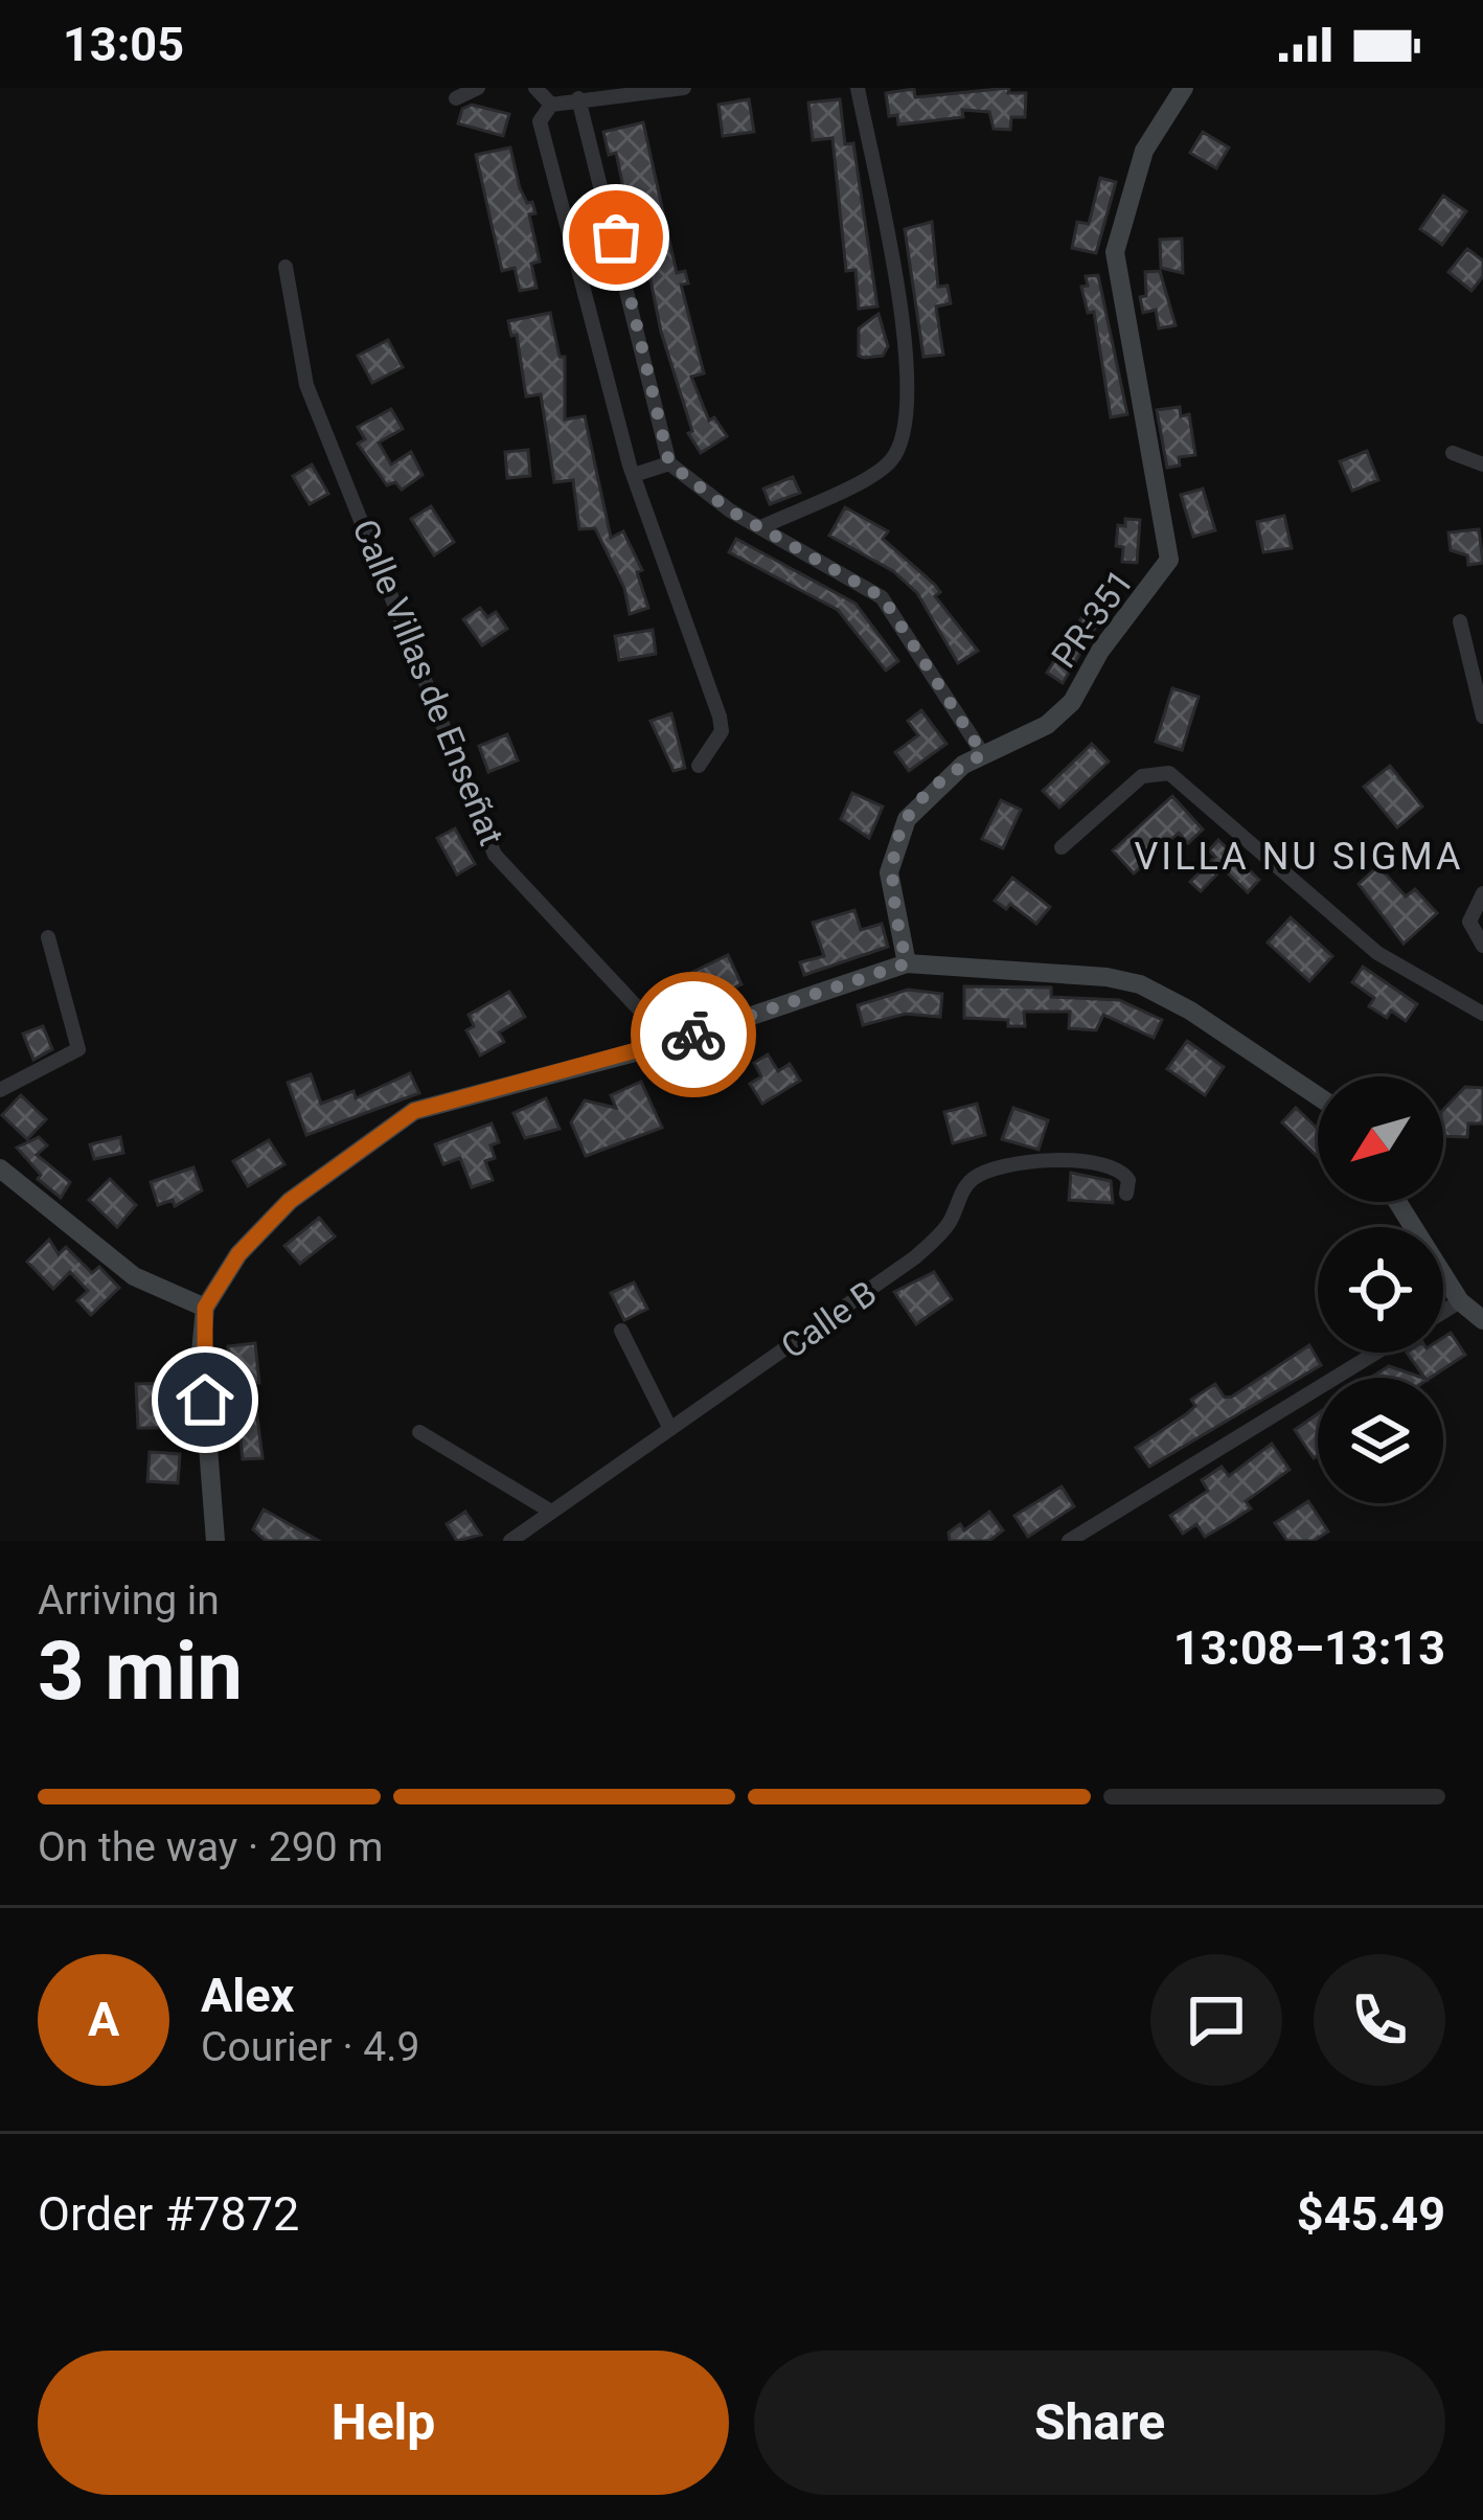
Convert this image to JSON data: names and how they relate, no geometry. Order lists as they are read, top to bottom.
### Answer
{
  "streets": {
    "main road": ["PR-351"],
    "street": ["Calle Villas de Enseñat", "Calle B"]
  },
  "districts": ["VILLA NU SIGMA"],
  "north": "bottom left",
  "page": {
    "status": "13:05",
    "heading": ["3 min", "Arriving in", "13:08–13:13"],
    "panel": [
      "Alex",
      "Courier · 4.9",
      "Order #7872",
      "$45.49"
    ],
    "bar": "On the way · 290 m",
    "round": "A",
    "buttons": ["Help", "Share"]
  }
}
